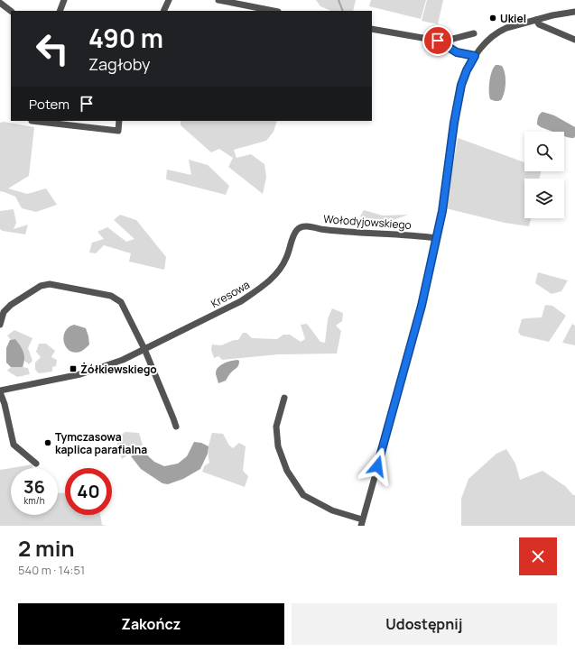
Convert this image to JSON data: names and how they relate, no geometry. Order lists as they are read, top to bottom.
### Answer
{
  "streets": {
    "street": ["Wołodyjowskiego", "Kresowa"]
  },
  "crossings": [
    ["Wołodyjowskiego", "Kresowa"]
  ],
  "places": {
    "other": ["Ukiel", "Tymczasowa kaplica parafialna"],
    "transit": ["Żółkiewskiego"]
  },
  "page": {
    "turn": ["490 m", "Zagłoby"],
    "then": "Potem",
    "speed": "36 km/h",
    "limit": "40",
    "heading": ["2 min", "540 m · 14:51"],
    "buttons": ["Zakończ", "Udostępnij"]
  }
}
